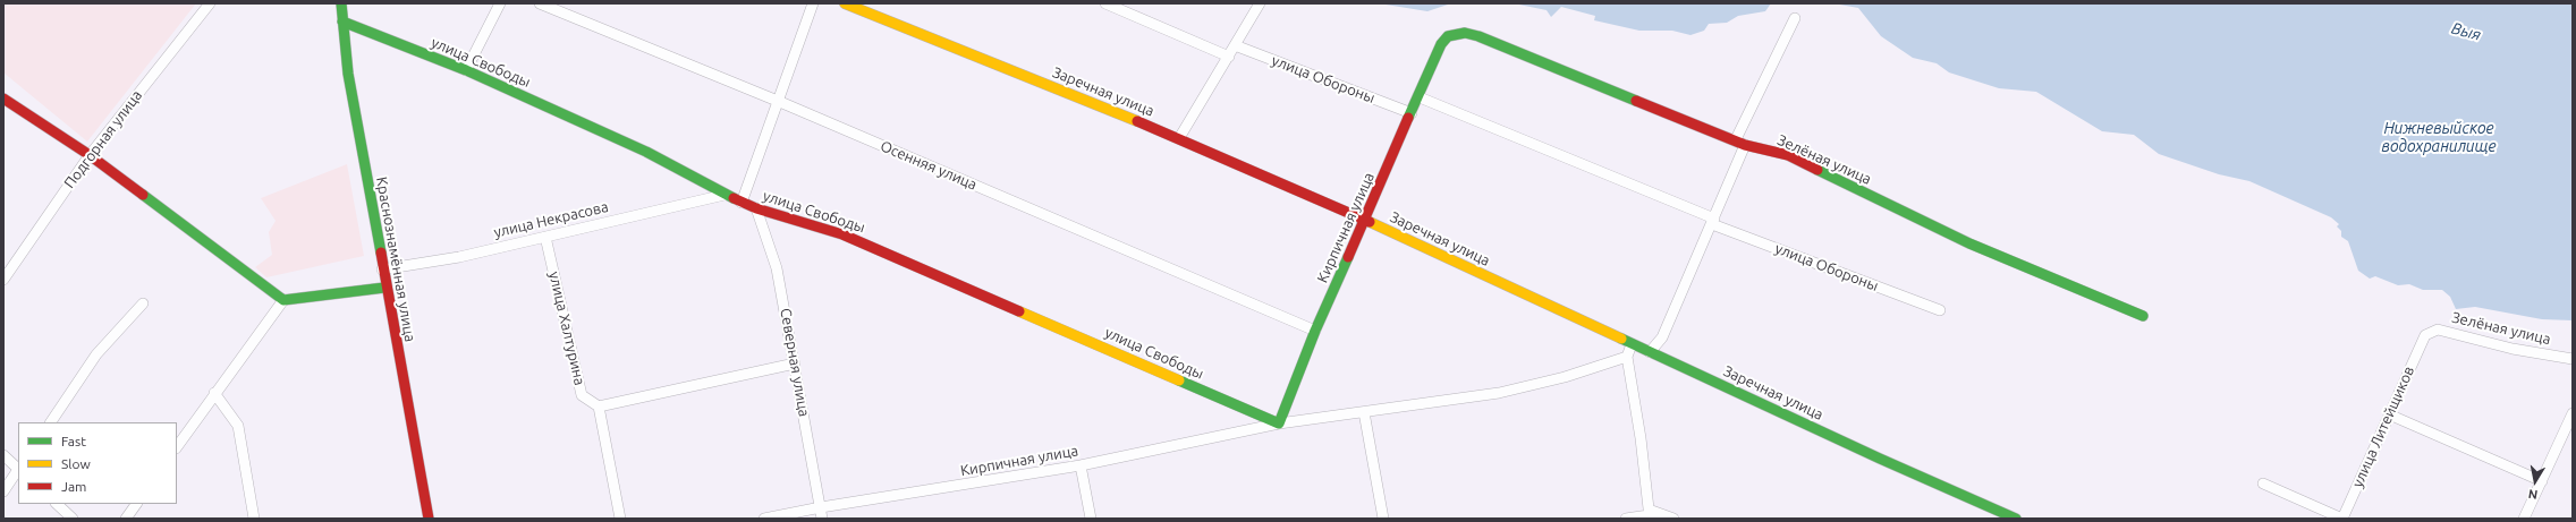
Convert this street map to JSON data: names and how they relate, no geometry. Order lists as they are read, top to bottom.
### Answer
{
  "streets": {
    "street": [
      "улица Свободы",
      "улица Обороны",
      "Заречная улица",
      "Подгорная улица",
      "Зелёная улица",
      "Осенняя улица",
      "улица Некрасова",
      "Кирпичная улица",
      "Краснознамённая улица",
      "улица Халтурина",
      "Северная улица",
      "улица Литейщиков"
    ]
  },
  "crossings": [
    ["улица Свободы", "улица Некрасова"],
    ["улица Свободы", "Кирпичная улица"],
    ["улица Свободы", "Краснознамённая улица"],
    ["улица Свободы", "Северная улица"],
    ["улица Обороны", "Кирпичная улица"],
    ["Заречная улица", "Кирпичная улица"],
    ["Зелёная улица", "Кирпичная улица"],
    ["Зелёная улица", "улица Литейщиков"],
    ["Осенняя улица", "Кирпичная улица"],
    ["улица Некрасова", "Краснознамённая улица"],
    ["улица Некрасова", "улица Халтурина"],
    ["Кирпичная улица", "Северная улица"]
  ],
  "water": ["Выя", "Нижневыйское водохранилище"],
  "legend": ["Fast", "Slow", "Jam"],
  "north": "bottom"
}
